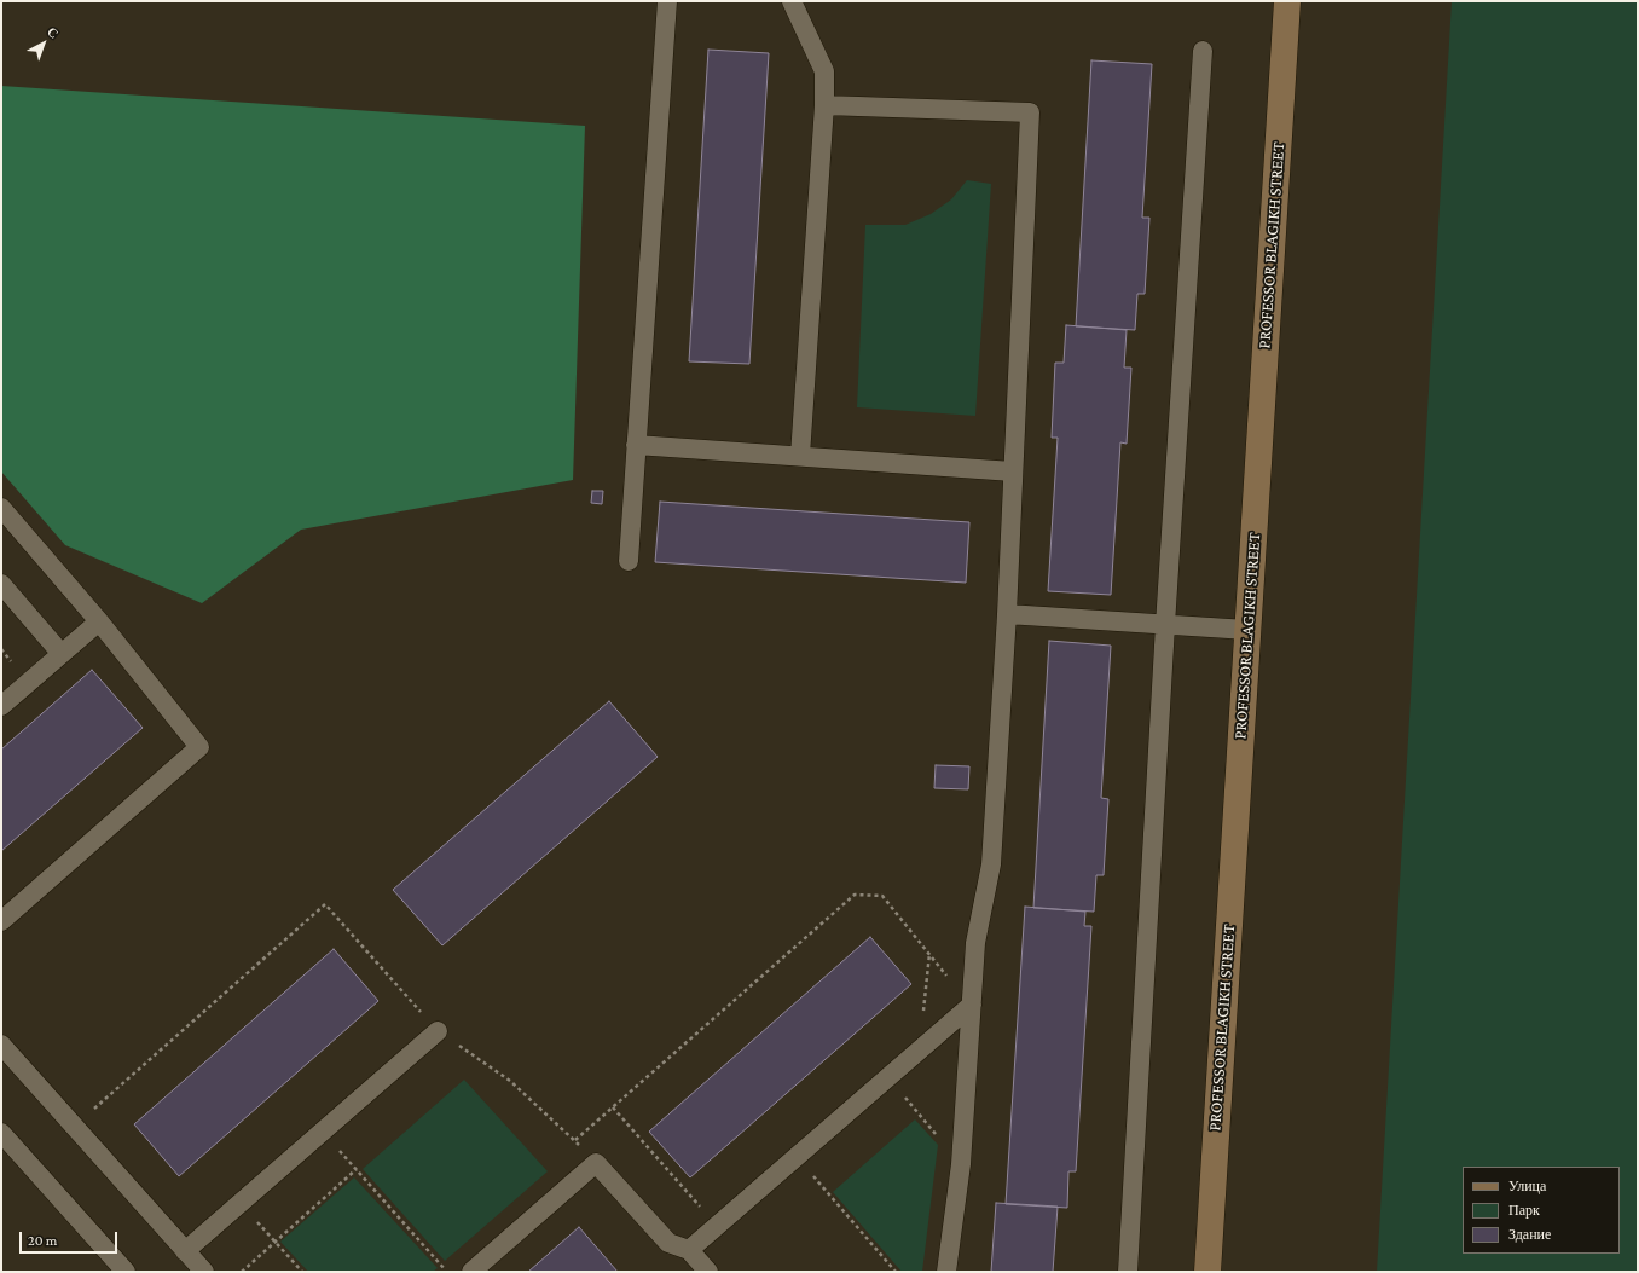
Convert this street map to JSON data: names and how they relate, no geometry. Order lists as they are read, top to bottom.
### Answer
{
  "streets": {
    "main road": ["PROFESSOR BLAGIKH STREET"]
  },
  "legend": ["Улица", "Парк", "Здание"],
  "scale_bar": "20 m",
  "north": "top right"
}
